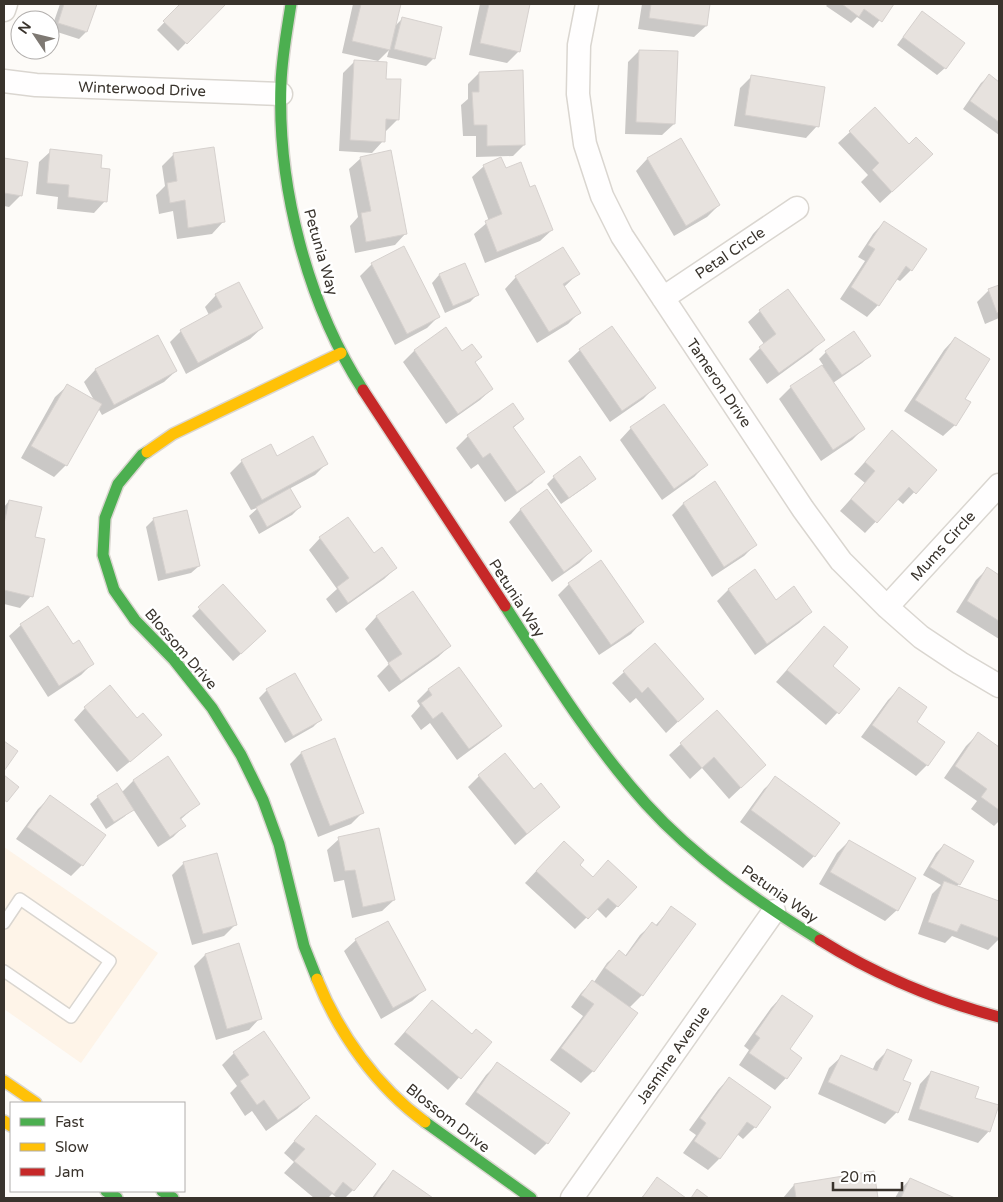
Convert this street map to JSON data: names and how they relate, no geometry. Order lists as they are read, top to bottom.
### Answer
{
  "streets": {
    "street": [
      "Winterwood Drive",
      "Petunia Way",
      "Petal Circle",
      "Tameron Drive",
      "Mums Circle",
      "Blossom Drive",
      "Jasmine Avenue"
    ]
  },
  "crossings": [
    ["Winterwood Drive", "Petunia Way"],
    ["Petunia Way", "Blossom Drive"],
    ["Petunia Way", "Jasmine Avenue"],
    ["Petal Circle", "Tameron Drive"],
    ["Tameron Drive", "Mums Circle"]
  ],
  "legend": ["Fast", "Slow", "Jam"],
  "scale_bar": "20 m",
  "north": "top left"
}
